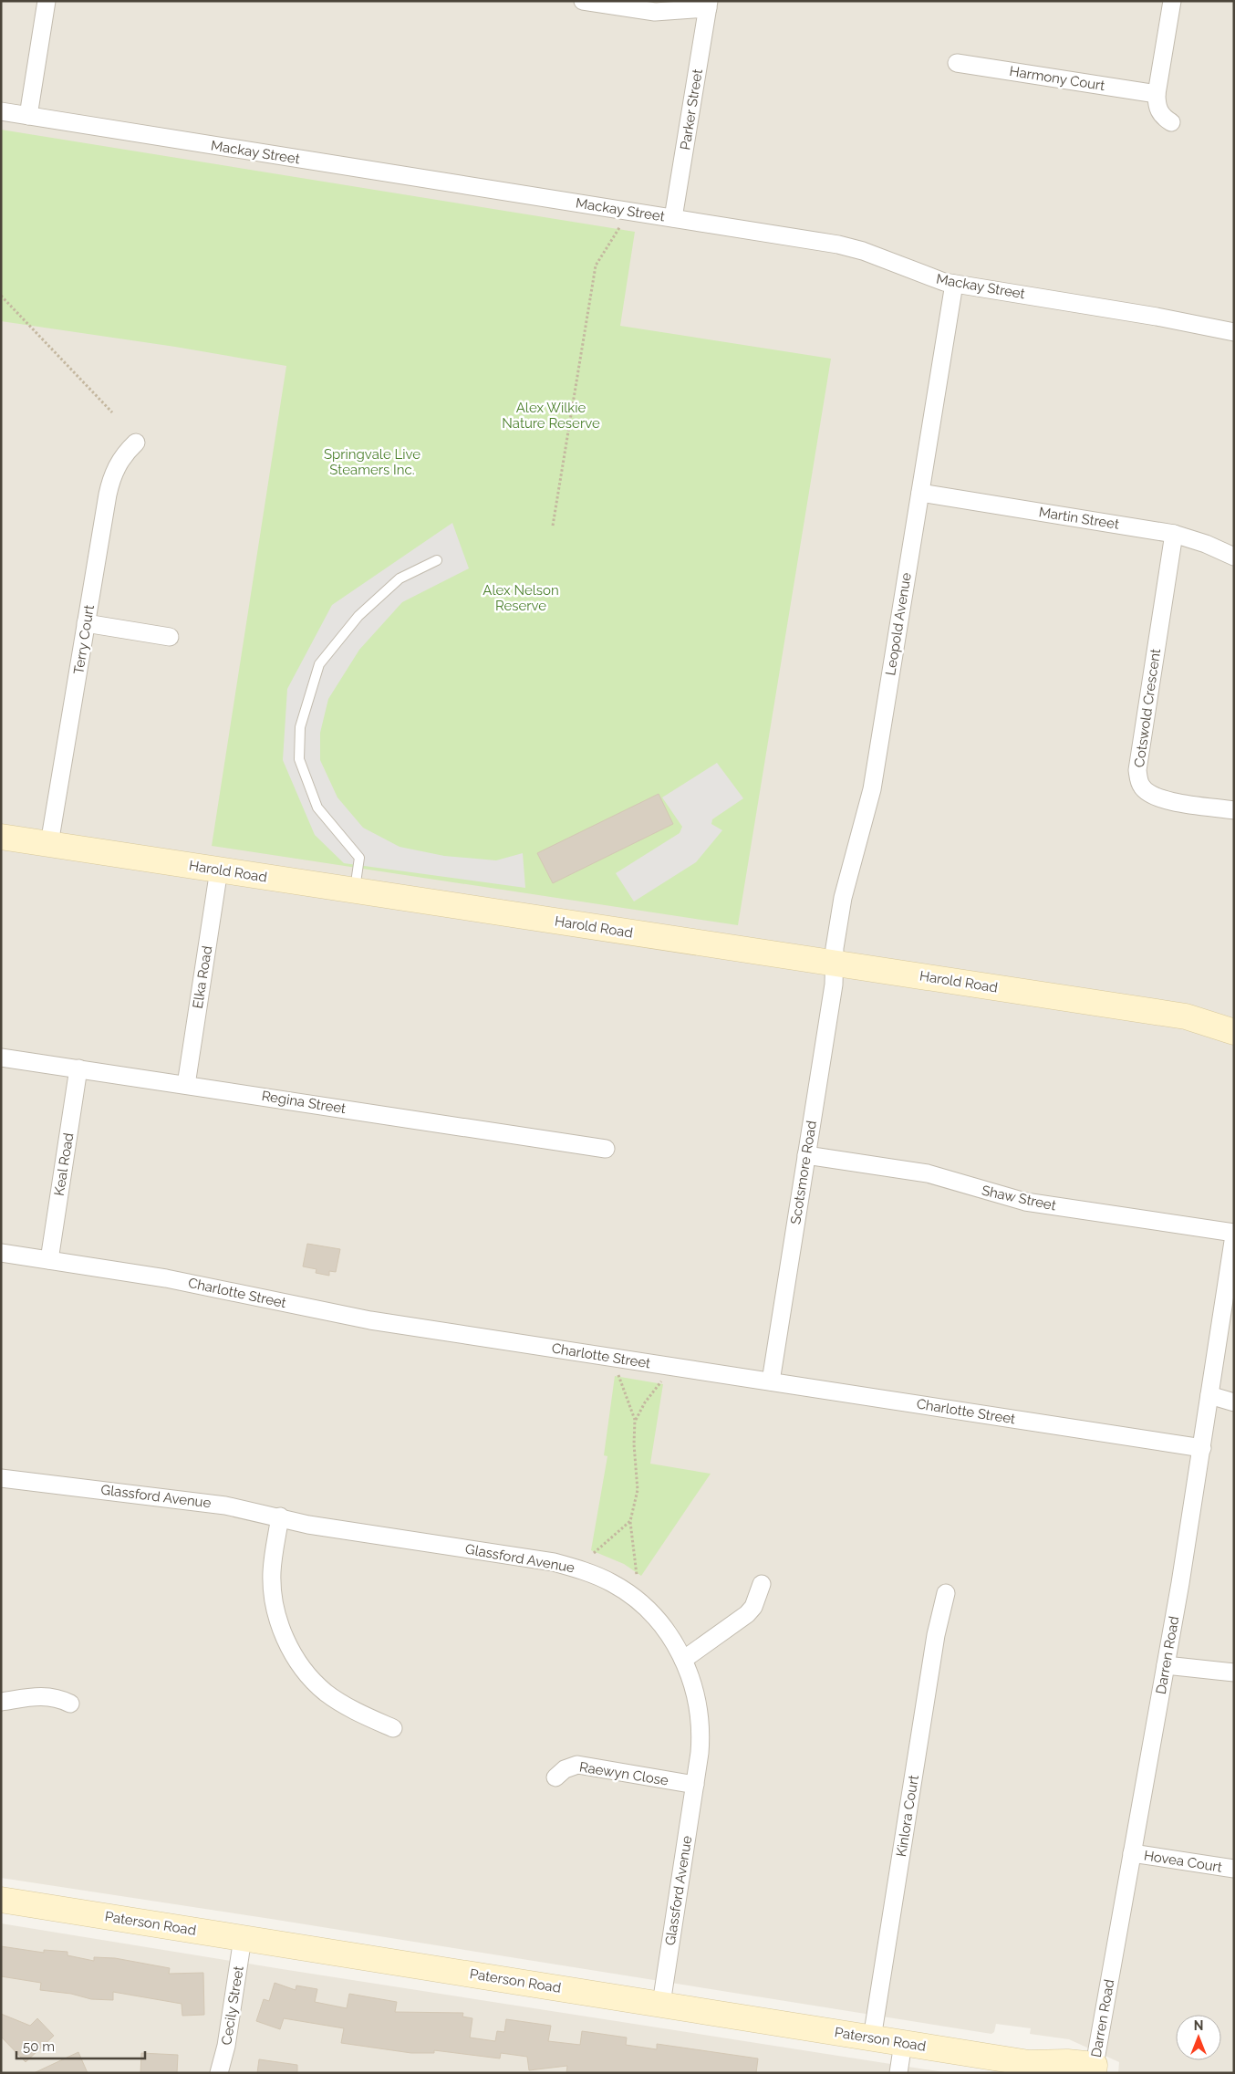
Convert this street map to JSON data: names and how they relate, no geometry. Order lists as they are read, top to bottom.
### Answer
{
  "streets": {
    "street": [
      "Harmony Court",
      "Parker Street",
      "Mackay Street",
      "Martin Street",
      "Leopold Avenue",
      "Terry Court",
      "Cotswold Crescent",
      "Harold Road",
      "Elka Road",
      "Regina Street",
      "Keal Road",
      "Scotsmore Road",
      "Shaw Street",
      "Charlotte Street",
      "Glassford Avenue",
      "Darren Road",
      "Raewyn Close",
      "Kinlora Court",
      "Hovea Court",
      "Paterson Road",
      "Cecily Street"
    ]
  },
  "crossings": [
    ["Parker Street", "Mackay Street"],
    ["Mackay Street", "Leopold Avenue"],
    ["Martin Street", "Leopold Avenue"],
    ["Martin Street", "Cotswold Crescent"],
    ["Leopold Avenue", "Harold Road"],
    ["Leopold Avenue", "Scotsmore Road"],
    ["Terry Court", "Harold Road"],
    ["Harold Road", "Elka Road"],
    ["Harold Road", "Scotsmore Road"],
    ["Elka Road", "Regina Street"],
    ["Regina Street", "Keal Road"],
    ["Keal Road", "Charlotte Street"],
    ["Scotsmore Road", "Shaw Street"],
    ["Scotsmore Road", "Charlotte Street"],
    ["Shaw Street", "Darren Road"],
    ["Charlotte Street", "Darren Road"],
    ["Glassford Avenue", "Raewyn Close"],
    ["Glassford Avenue", "Paterson Road"],
    ["Darren Road", "Hovea Court"],
    ["Darren Road", "Paterson Road"],
    ["Kinlora Court", "Paterson Road"],
    ["Paterson Road", "Cecily Street"]
  ],
  "parks": ["Alex Wilkie Nature Reserve", "Springvale Live Steamers Inc.", "Alex Nelson Reserve"],
  "scale_bar": "50 m",
  "north": "top"
}
